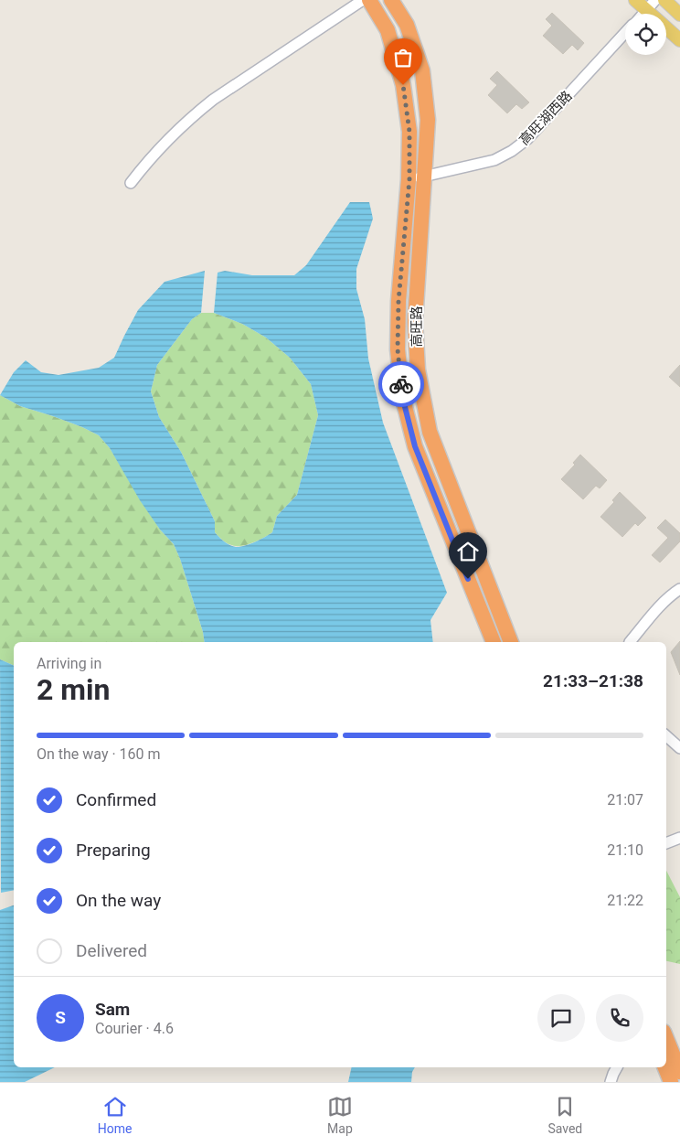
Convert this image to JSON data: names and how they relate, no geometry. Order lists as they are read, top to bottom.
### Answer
{
  "streets": {
    "highway": ["高旺路"],
    "street": ["高旺湖西路"]
  },
  "crossings": [
    ["高旺湖西路", "高旺路"]
  ],
  "page": {
    "heading": ["2 min", "Arriving in", "21:33–21:38"],
    "panel": ["Sam", "Courier · 4.6"],
    "bar": "On the way · 160 m",
    "list": [
      ["Confirmed", "21:07"],
      ["Preparing", "21:10"],
      ["On the way", "21:22"],
      "Delivered"
    ],
    "round": "S",
    "tabs": ["Home", "Map", "Saved"]
  }
}
